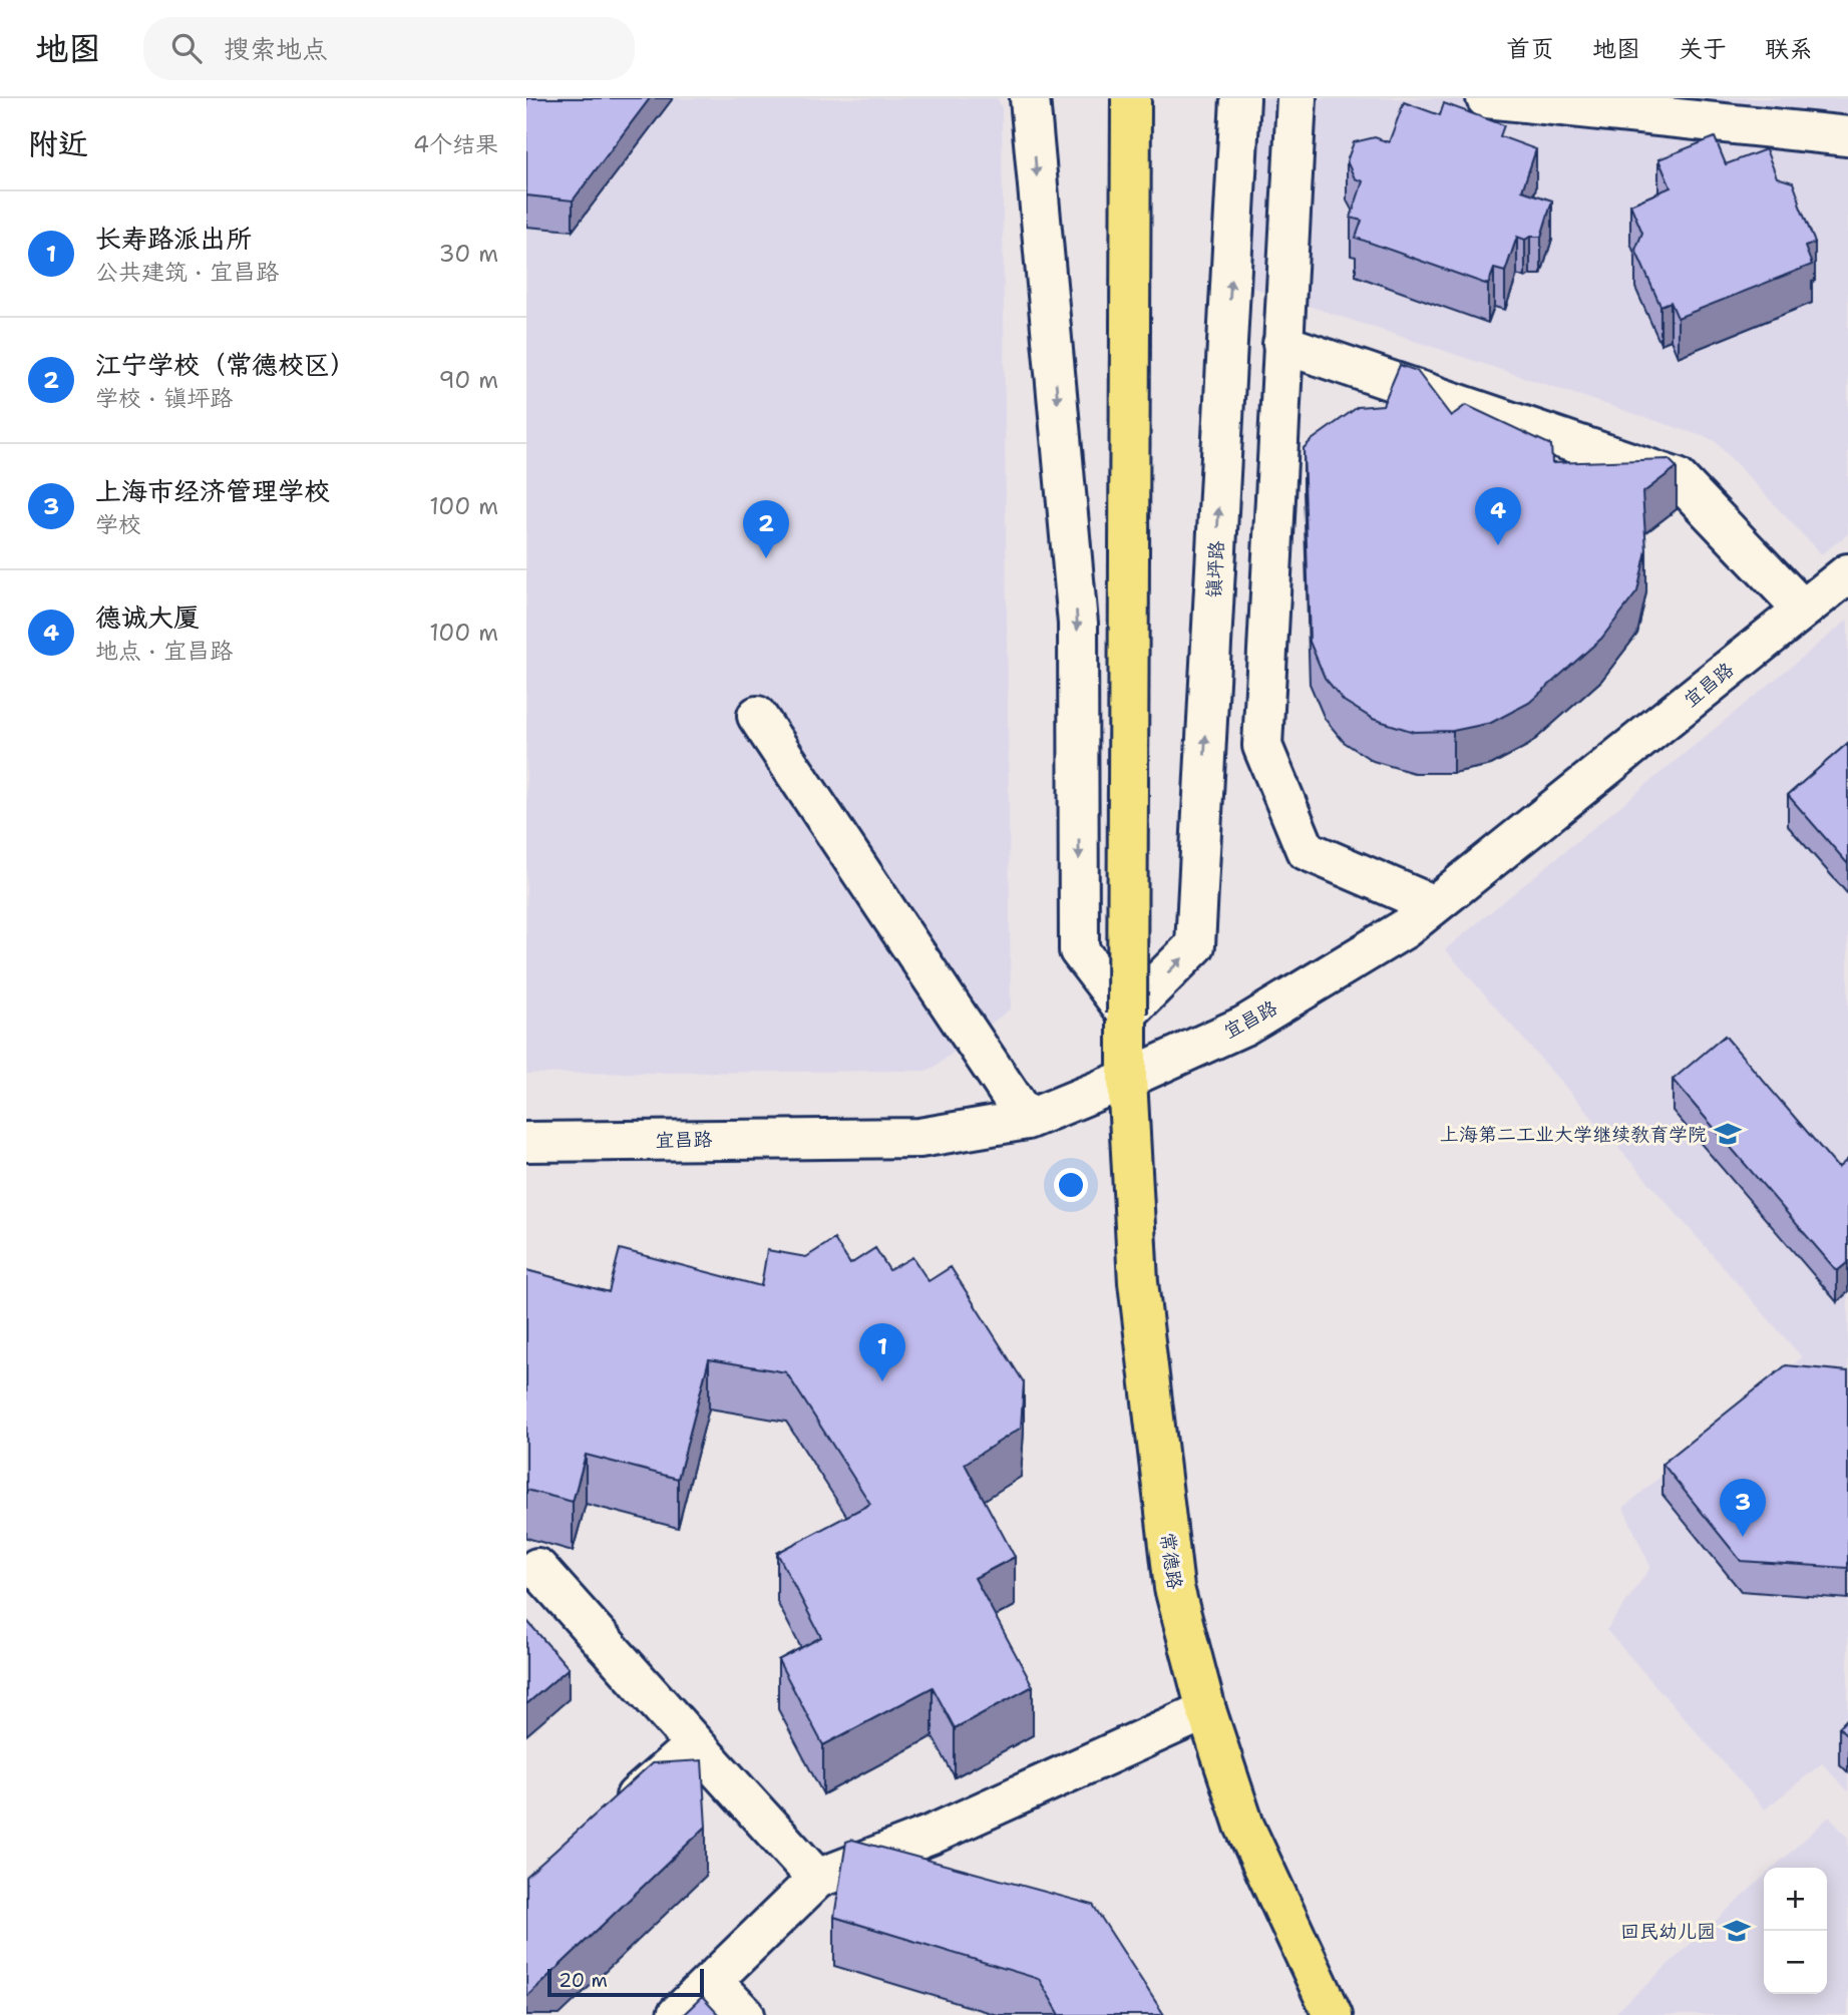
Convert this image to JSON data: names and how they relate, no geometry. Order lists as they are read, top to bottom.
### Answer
{
  "streets": {
    "main road": ["常德路"],
    "street": ["镇坪路", "宜昌路"]
  },
  "crossings": [
    ["宜昌路", "常德路"]
  ],
  "places": {
    "school or university": ["上海第二工业大学继续教育学院", "回民幼儿园"]
  },
  "scale_bar": "20 m",
  "page": {
    "header": "地图",
    "search": "搜索地点",
    "nav": [
      "首页",
      "地图",
      "关于",
      "联系"
    ],
    "heading": ["附近", "4个结果"],
    "list": [
      {
        "mark": "1",
        "name": "长寿路派出所",
        "note": "公共建筑 · 宜昌路",
        "value": "30 m"
      },
      {
        "mark": "2",
        "name": "江宁学校（常德校区）",
        "note": "学校 · 镇坪路",
        "value": "90 m"
      },
      {
        "mark": "3",
        "name": "上海市经济管理学校",
        "note": "学校",
        "value": "100 m"
      },
      {
        "mark": "4",
        "name": "德诚大厦",
        "note": "地点 · 宜昌路",
        "value": "100 m"
      }
    ],
    "pins": [
      "4",
      "2",
      "1",
      "3"
    ],
    "map_buttons": ["+", "−"],
    "scale": "20 m"
  }
}
